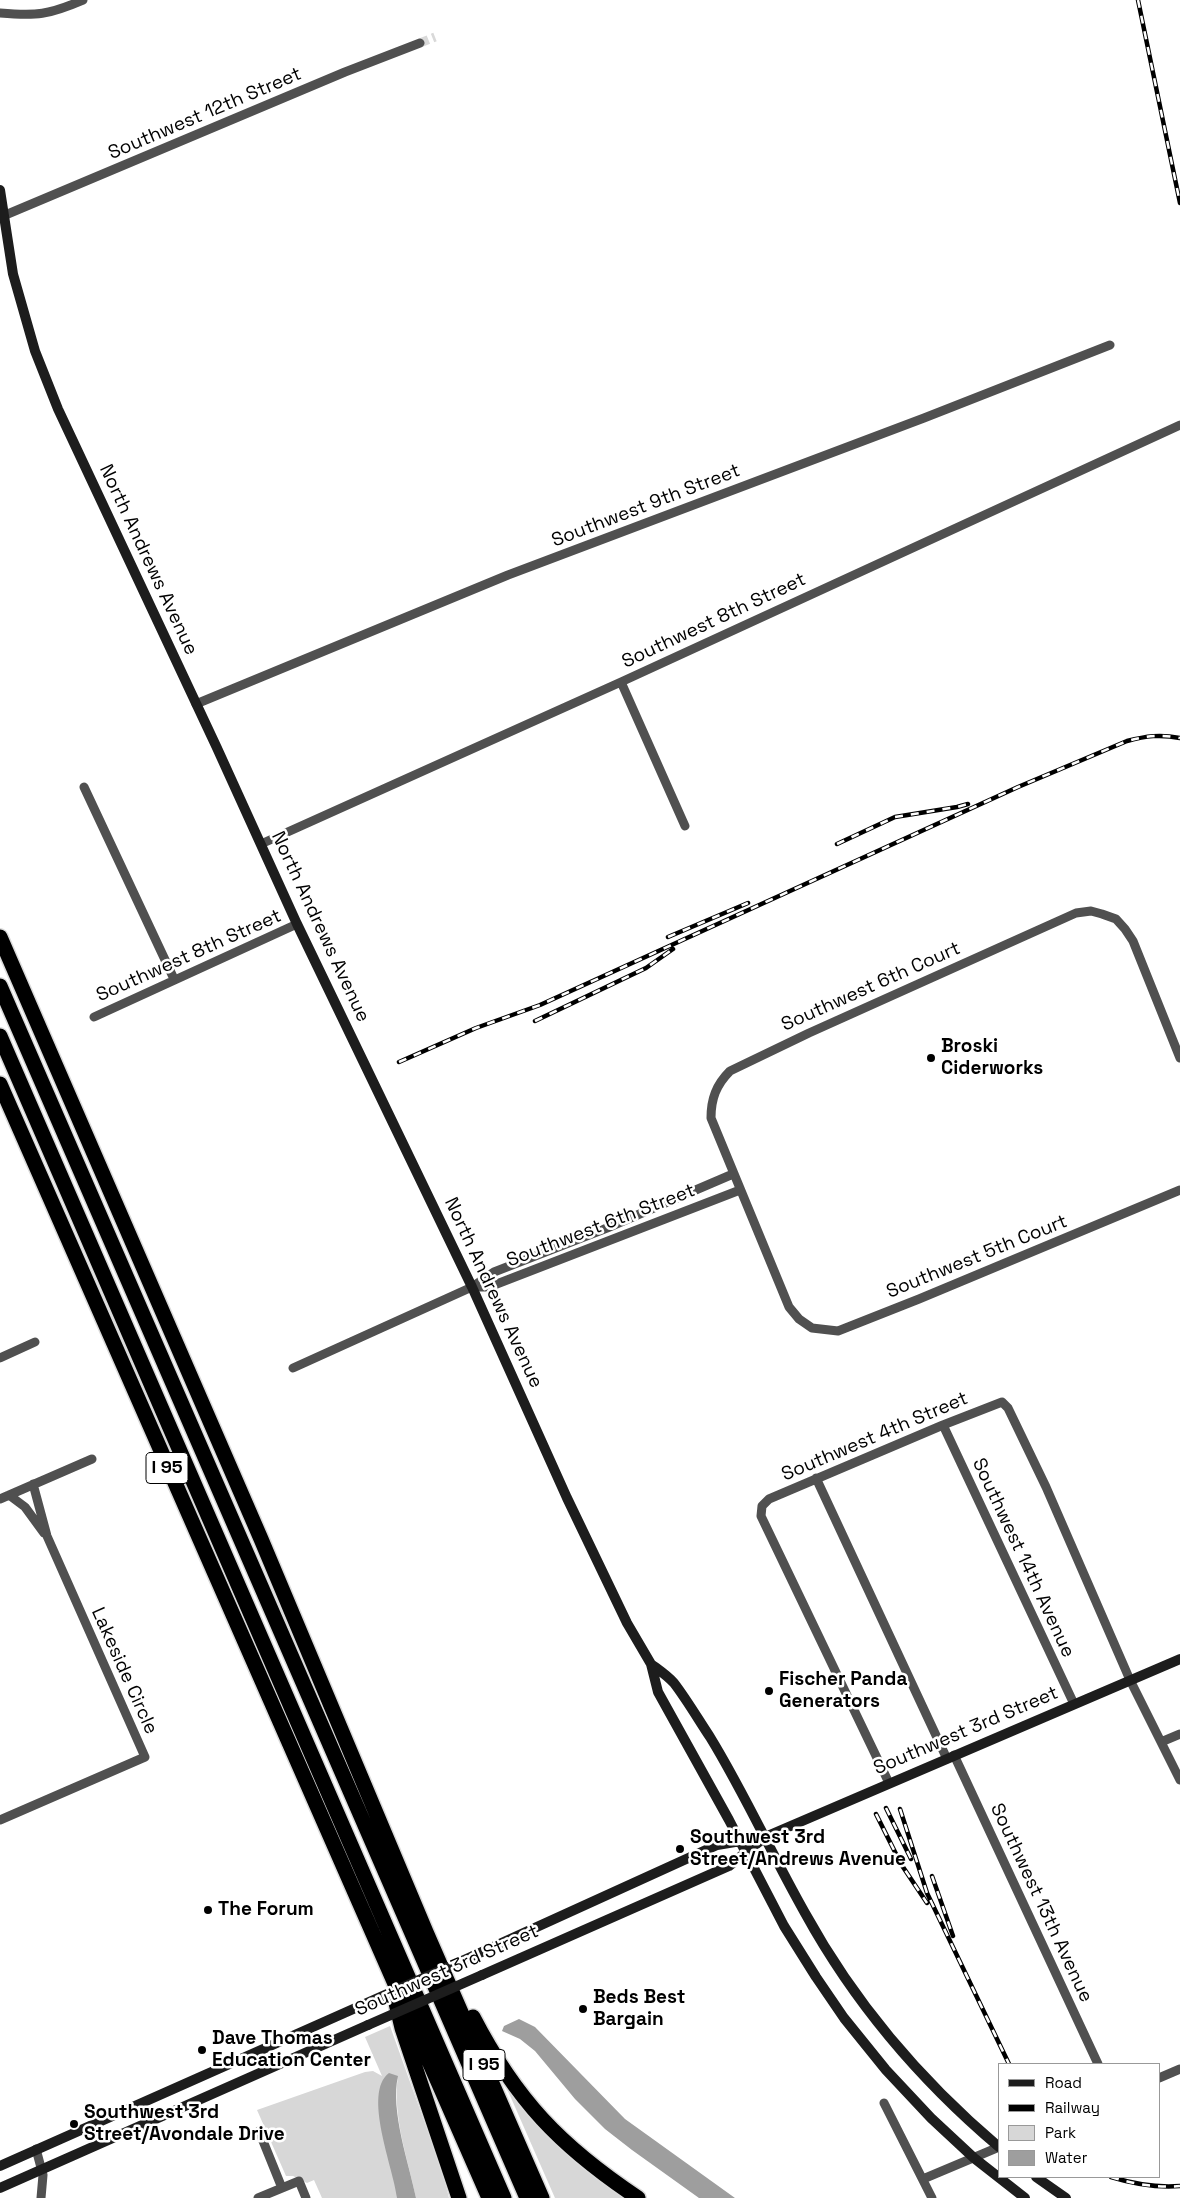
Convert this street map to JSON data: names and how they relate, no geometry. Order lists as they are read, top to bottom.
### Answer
{
  "streets": {
    "highway": ["I 95"],
    "main road": ["North Andrews Avenue", "Southwest 3rd Street"],
    "street": [
      "Southwest 12th Street",
      "Southwest 9th Street",
      "Southwest 8th Street",
      "Southwest 6th Court",
      "Southwest 6th Street",
      "Southwest 5th Court",
      "Southwest 4th Street",
      "Southwest 14th Avenue",
      "Lakeside Circle",
      "Southwest 13th Avenue"
    ]
  },
  "crossings": [
    ["Southwest 12th Street", "North Andrews Avenue"],
    ["Southwest 9th Street", "North Andrews Avenue"],
    ["North Andrews Avenue", "Southwest 8th Street"],
    ["North Andrews Avenue", "Southwest 6th Street"],
    ["North Andrews Avenue", "Southwest 3rd Street"],
    ["Southwest 6th Court", "Southwest 6th Street"],
    ["Southwest 6th Street", "Southwest 5th Court"],
    ["Southwest 4th Street", "Southwest 14th Avenue"],
    ["Southwest 4th Street", "Southwest 3rd Street"],
    ["Southwest 4th Street", "Southwest 13th Avenue"],
    ["Southwest 14th Avenue", "Southwest 3rd Street"],
    ["Southwest 3rd Street", "Southwest 13th Avenue"]
  ],
  "places": [
    "Broski Ciderworks",
    "Fischer Panda Generators",
    "Southwest 3rd Street/Andrews Avenue",
    "The Forum",
    "Beds Best Bargain",
    "Dave Thomas Education Center",
    "Southwest 3rd Street/Avondale Drive"
  ],
  "legend": [
    "Road",
    "Railway",
    "Park",
    "Water"
  ]
}
